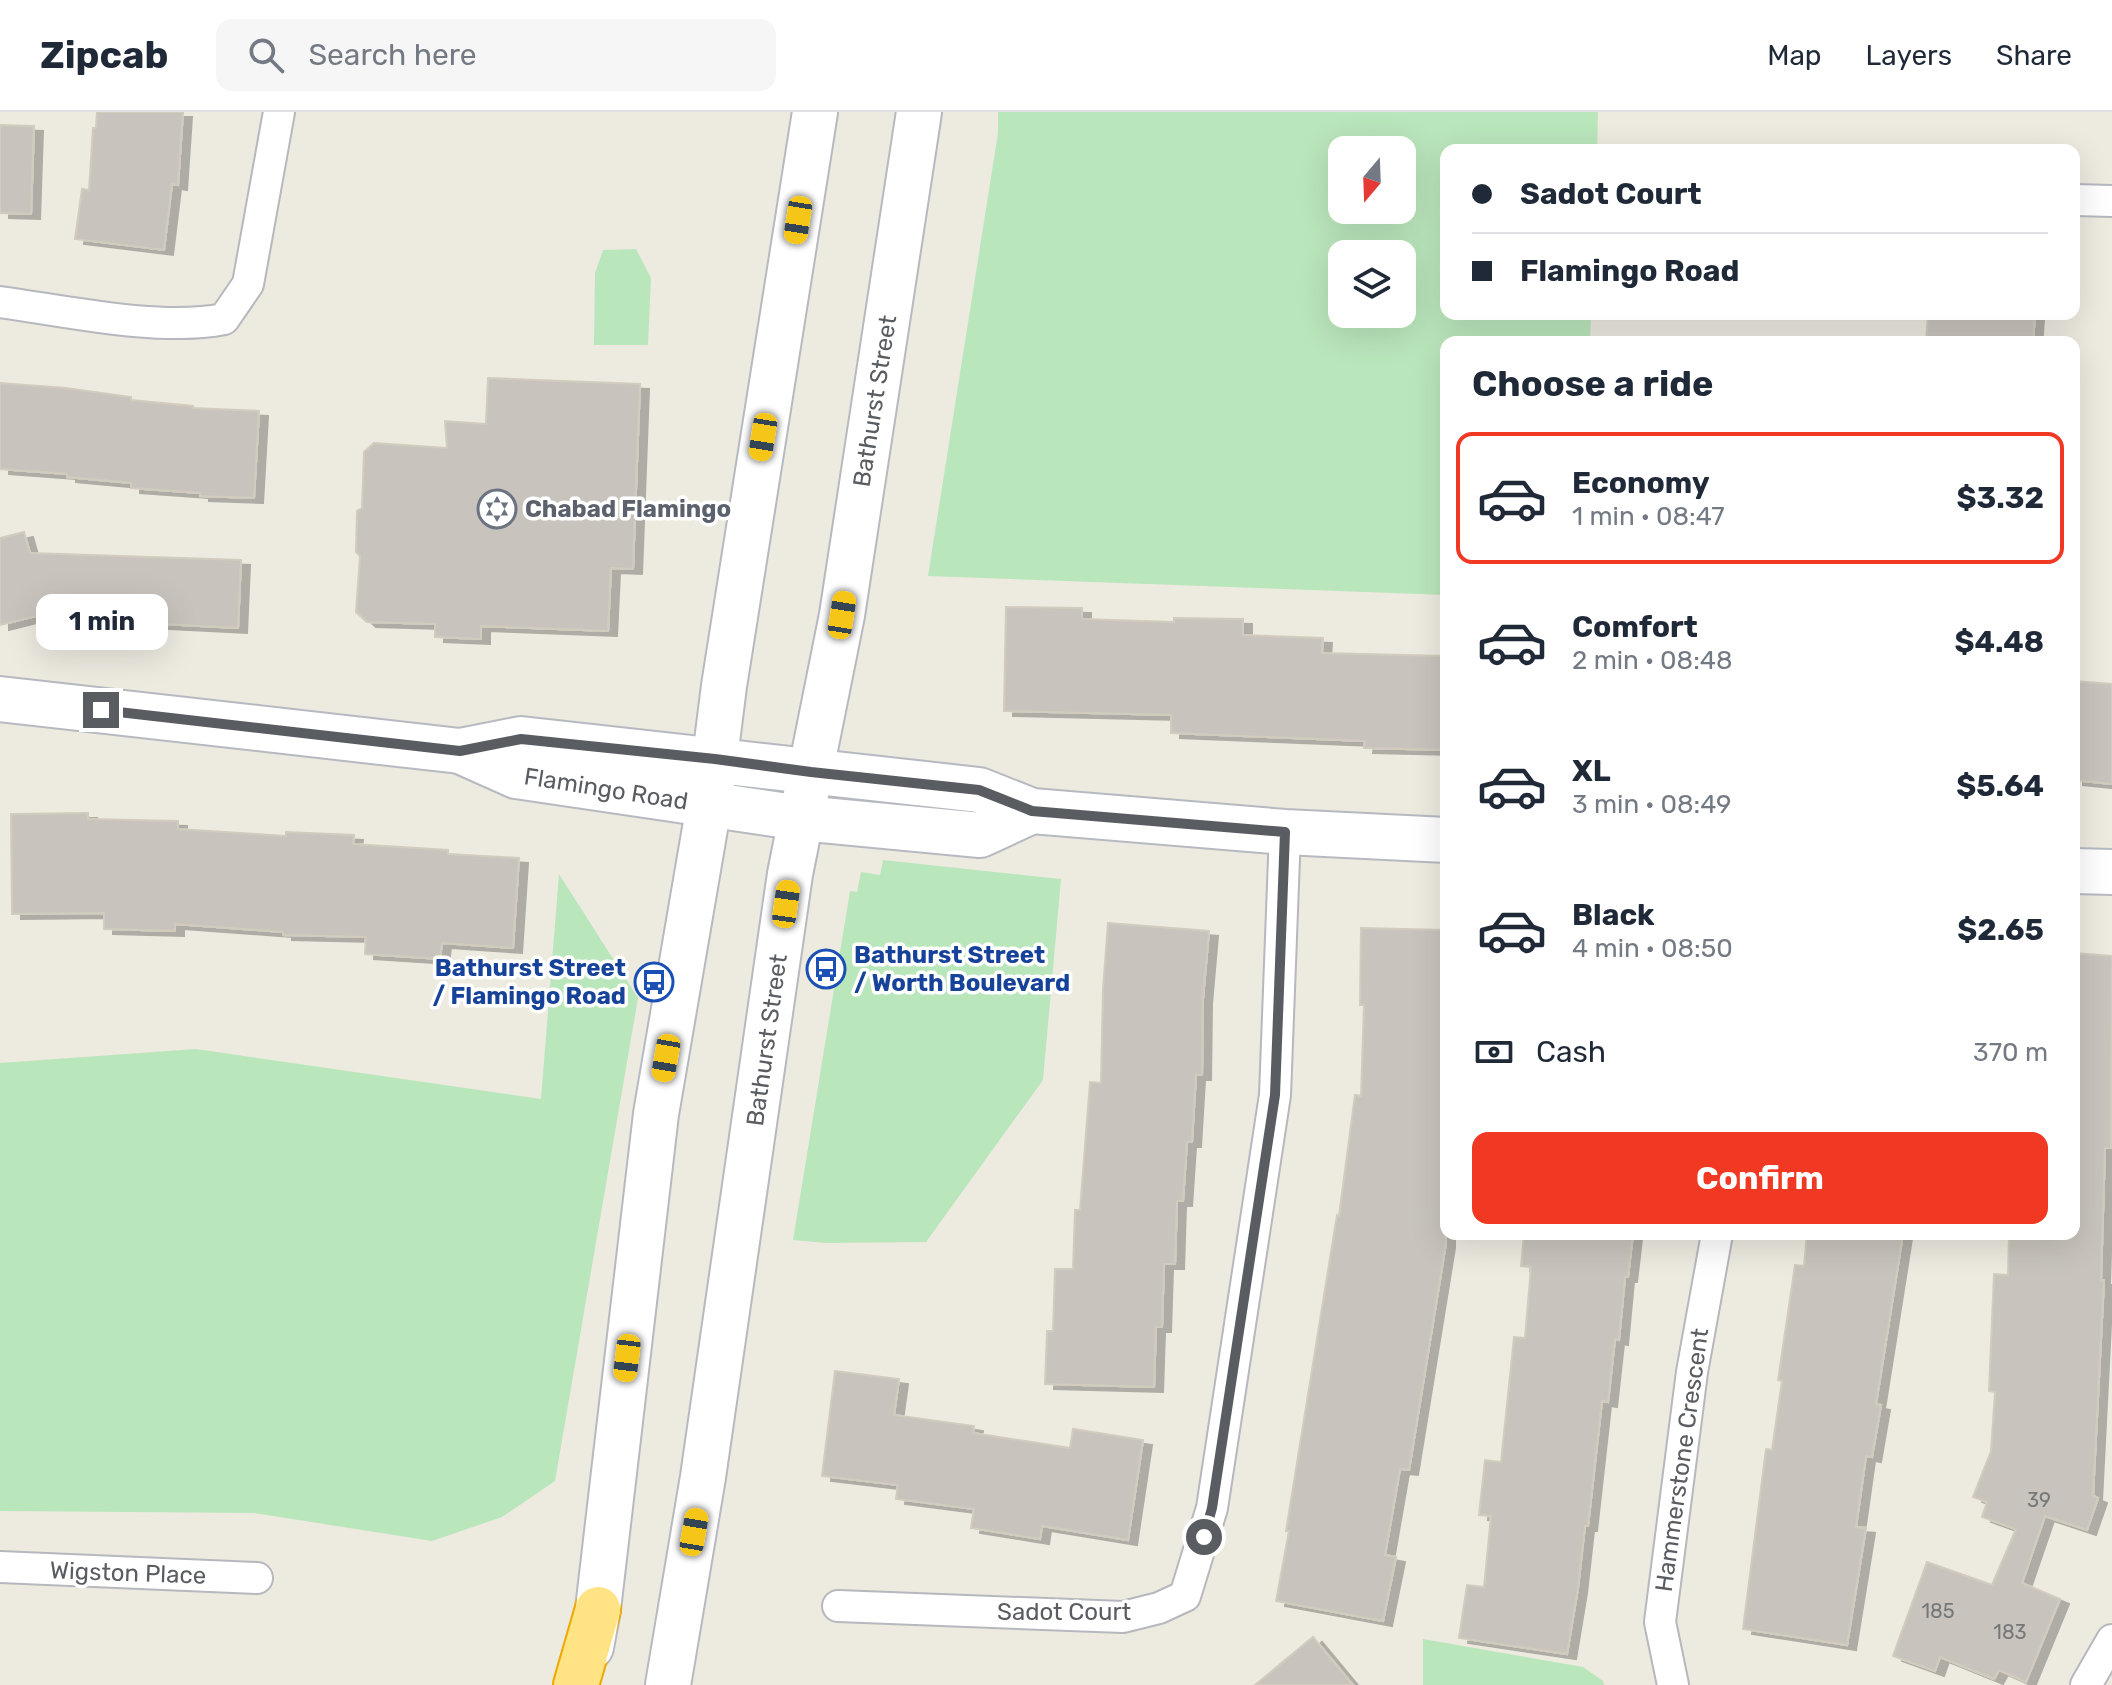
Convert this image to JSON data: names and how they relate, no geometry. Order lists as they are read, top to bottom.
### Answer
{
  "streets": {
    "main road": ["Bathurst Street", "Flamingo Road"],
    "street": ["Hammerstone Crescent", "Wigston Place", "Sadot Court"]
  },
  "crossings": [
    ["Bathurst Street", "Flamingo Road"]
  ],
  "places": {
    "synagogue": ["Chabad Flamingo"],
    "bus stop": ["Bathurst Street / Worth Boulevard", "Bathurst Street / Flamingo Road"]
  },
  "house_numbers": ["39", "185", "183"],
  "north": "bottom",
  "page": {
    "header": "Zipcab",
    "search": "Search here",
    "nav": ["Map", "Layers", "Share"],
    "banner": ["Sadot Court", "Flamingo Road"],
    "heading": "Choose a ride",
    "list": [
      {
        "name": "Economy",
        "note": "1 min · 08:47",
        "value": "$3.32"
      },
      {
        "name": "Comfort",
        "note": "2 min · 08:48",
        "value": "$4.48"
      },
      {
        "name": "XL",
        "note": "3 min · 08:49",
        "value": "$5.64"
      },
      {
        "name": "Black",
        "note": "4 min · 08:50",
        "value": "$2.65"
      }
    ],
    "bubble": "1 min",
    "pay": ["Cash", "370 m"],
    "buttons": "Confirm"
  }
}
